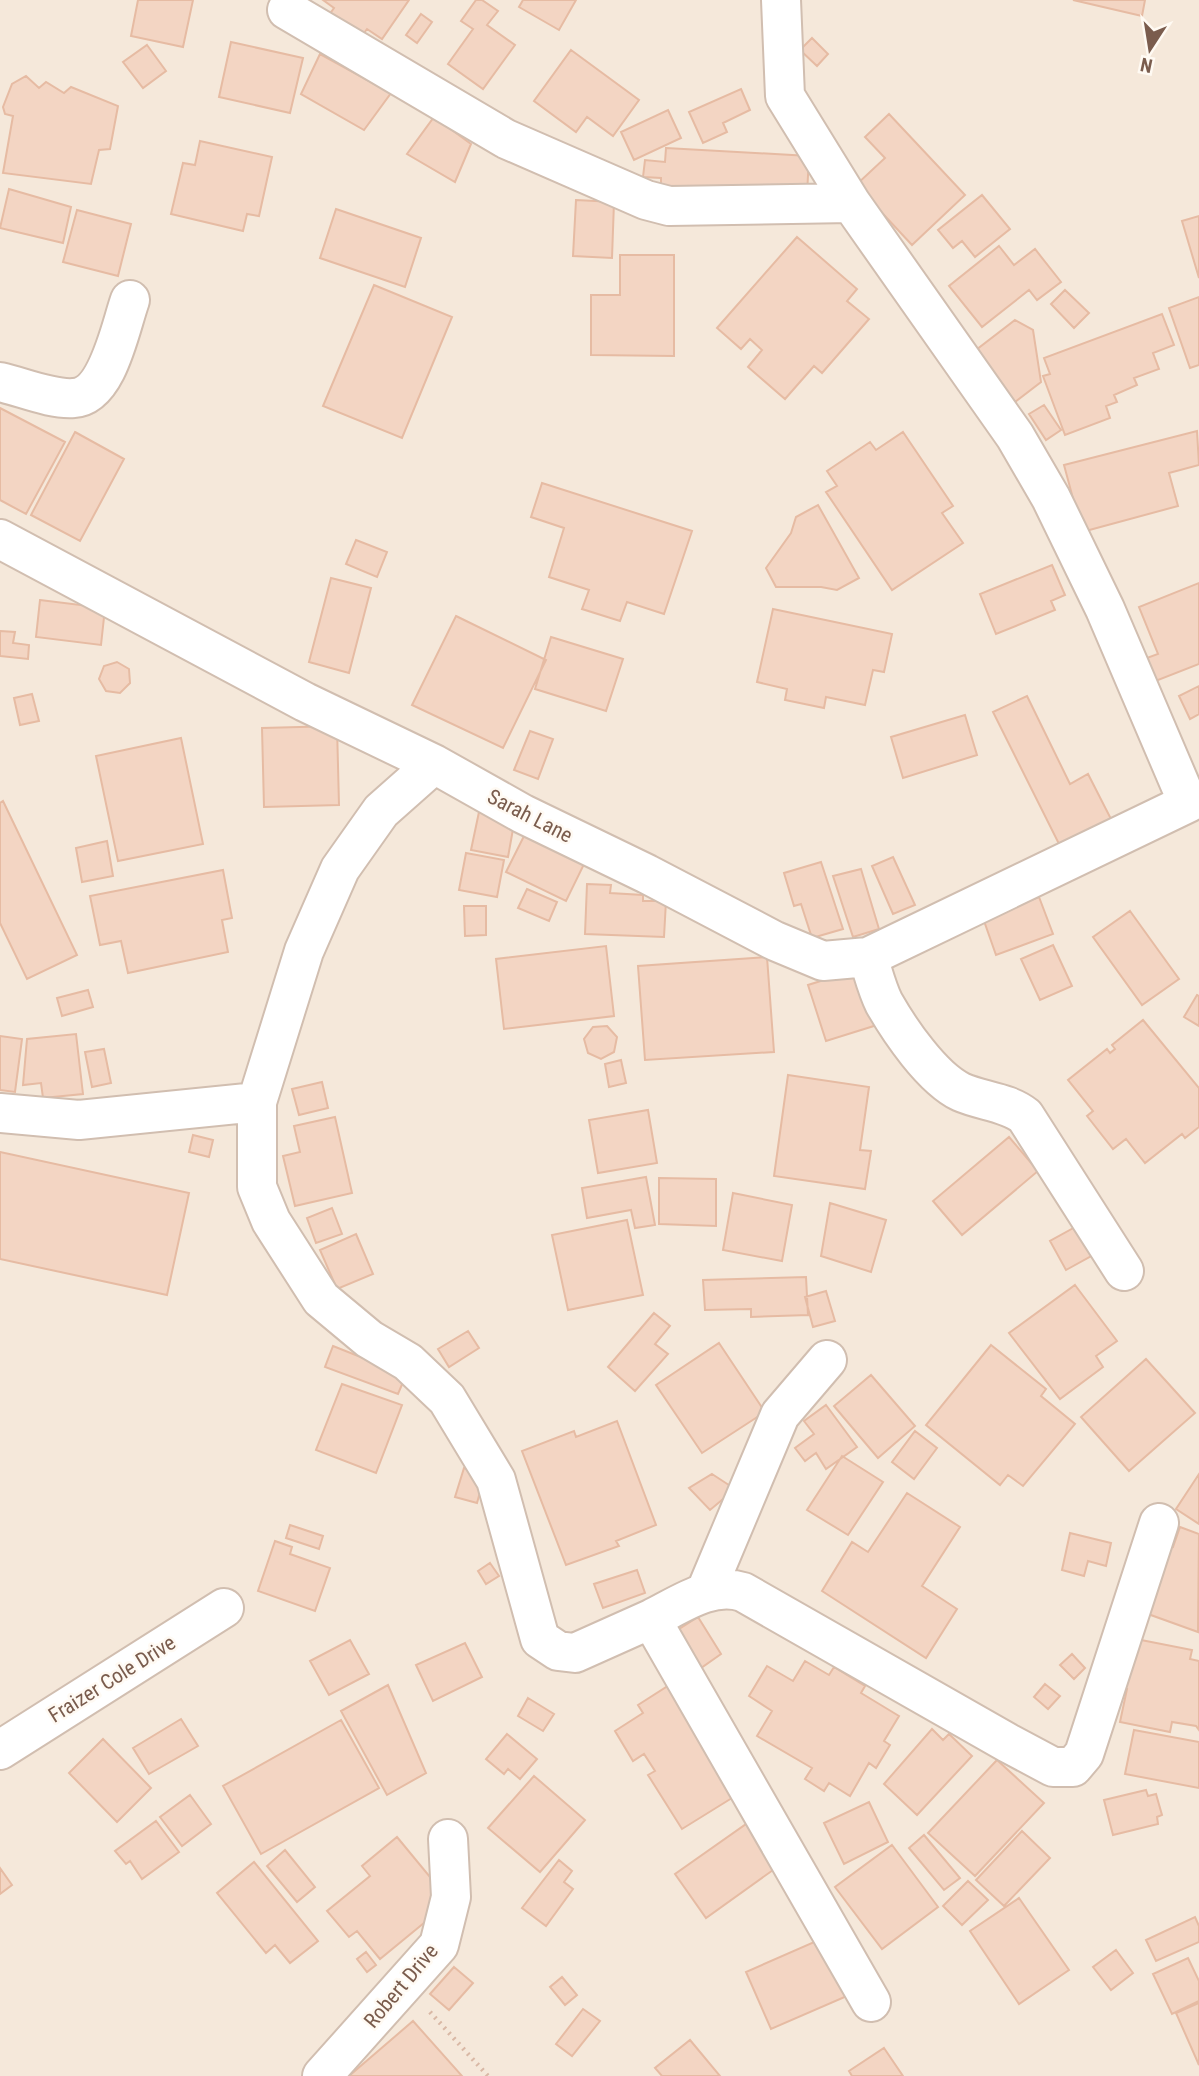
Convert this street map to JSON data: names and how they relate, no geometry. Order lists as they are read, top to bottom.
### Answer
{
  "streets": {
    "street": ["Sarah Lane", "Fraizer Cole Drive", "Robert Drive"]
  },
  "north": "bottom"
}
